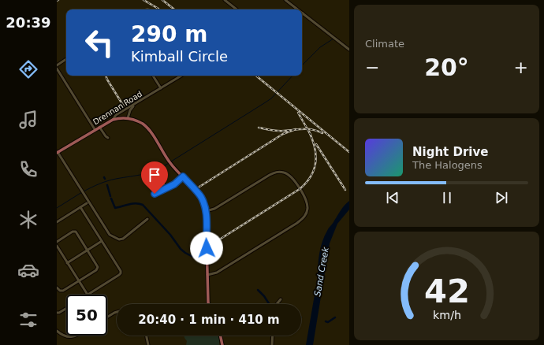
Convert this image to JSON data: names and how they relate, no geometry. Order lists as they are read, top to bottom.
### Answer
{
  "streets": {
    "main road": ["Drennan Road"]
  },
  "water": ["Sand Creek"],
  "page": {
    "tabs": "20:39",
    "tile": "Climate",
    "turn": ["290 m", "Kimball Circle"],
    "heat": ["−", "20°", "+"],
    "song": ["Night Drive", "The Halogens"],
    "limit": "50",
    "trip": "20:40 · 1 min · 410 m",
    "gauge": ["42", "km/h"]
  }
}
